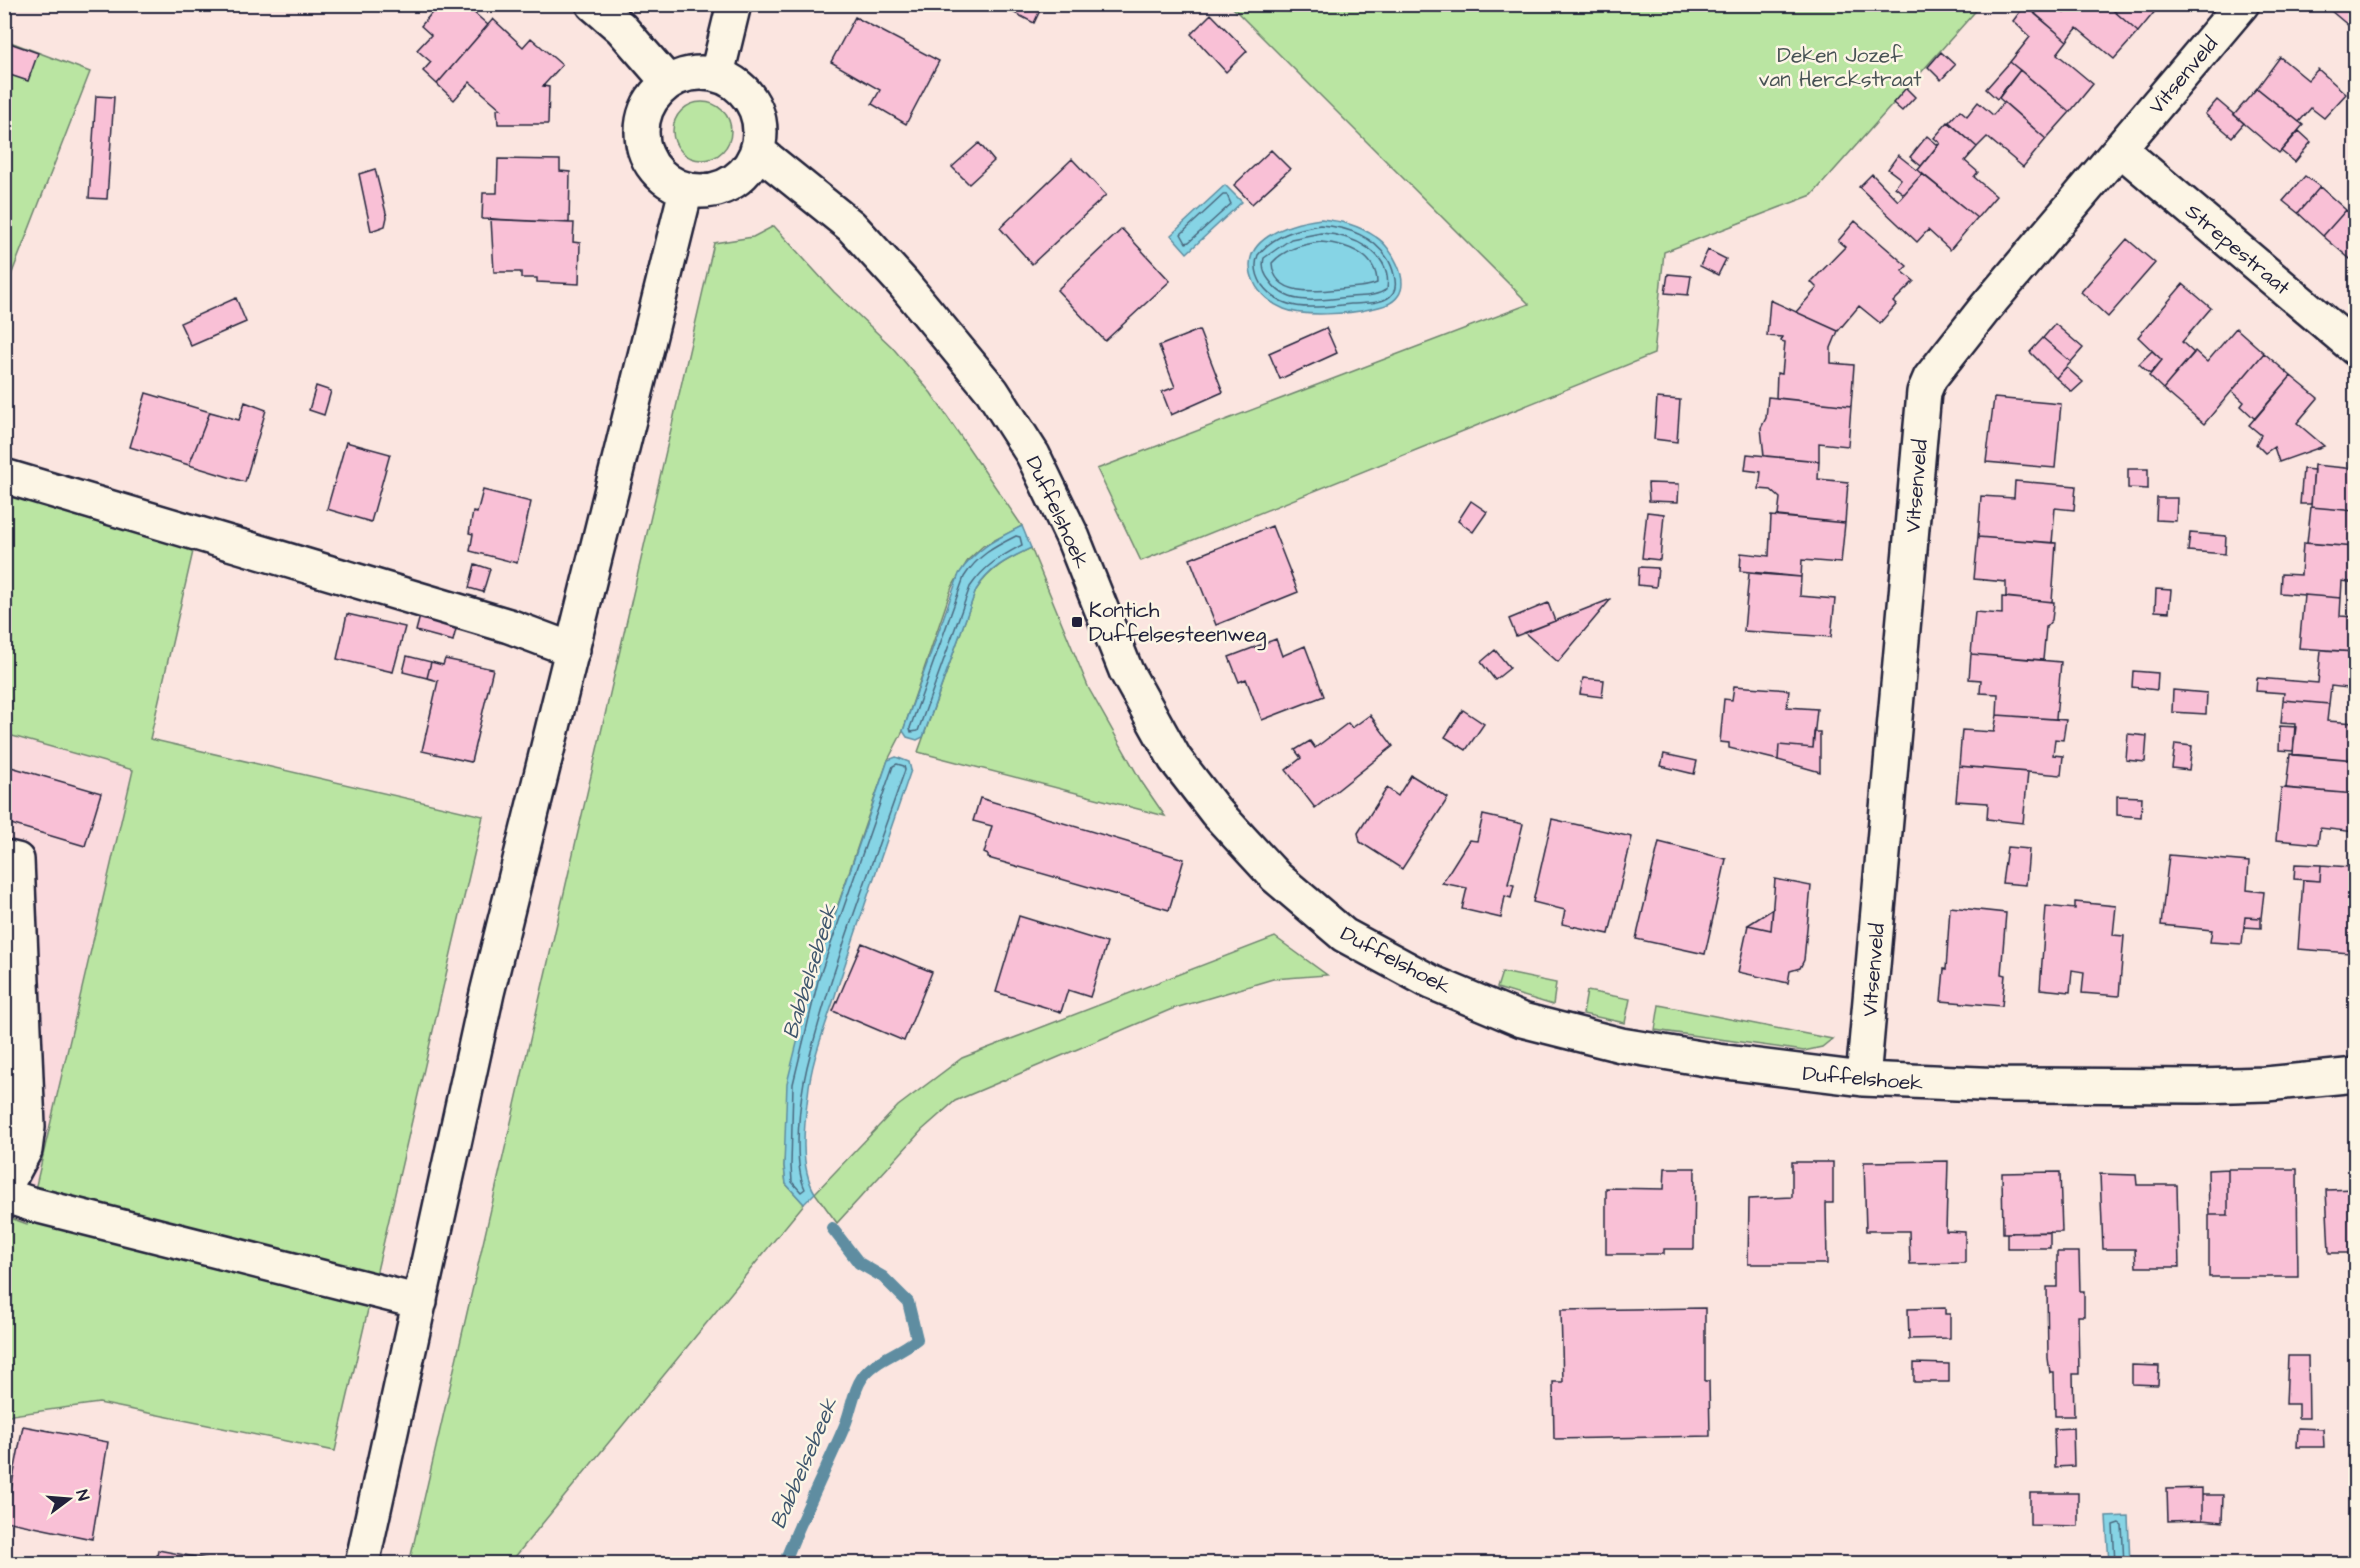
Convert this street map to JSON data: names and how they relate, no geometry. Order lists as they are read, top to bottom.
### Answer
{
  "streets": {
    "street": ["Vitsenveld", "Strepestraat", "Duffelshoek"]
  },
  "crossings": [
    ["Vitsenveld", "Strepestraat"],
    ["Vitsenveld", "Duffelshoek"]
  ],
  "water": ["Babbelsebeek"],
  "parks": ["Deken Jozef van Herckstraat"],
  "places": {
    "transit": ["Kontich Duffelsesteenweg"]
  },
  "north": "right"
}
